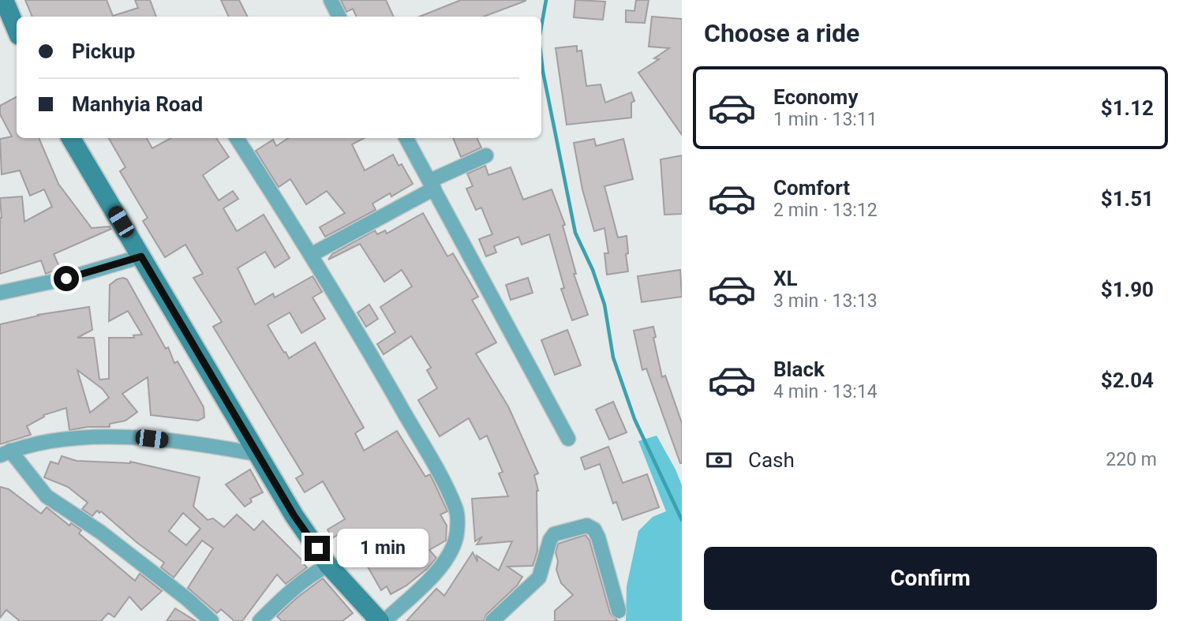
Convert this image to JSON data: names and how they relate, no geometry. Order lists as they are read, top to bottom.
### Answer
{
  "page": {
    "heading": "Choose a ride",
    "banner": ["Pickup", "Manhyia Road"],
    "list": [
      {
        "name": "Economy",
        "note": "1 min · 13:11",
        "value": "$1.12"
      },
      {
        "name": "Comfort",
        "note": "2 min · 13:12",
        "value": "$1.51"
      },
      {
        "name": "XL",
        "note": "3 min · 13:13",
        "value": "$1.90"
      },
      {
        "name": "Black",
        "note": "4 min · 13:14",
        "value": "$2.04"
      }
    ],
    "pay": ["Cash", "220 m"],
    "bubble": "1 min",
    "buttons": "Confirm"
  }
}
